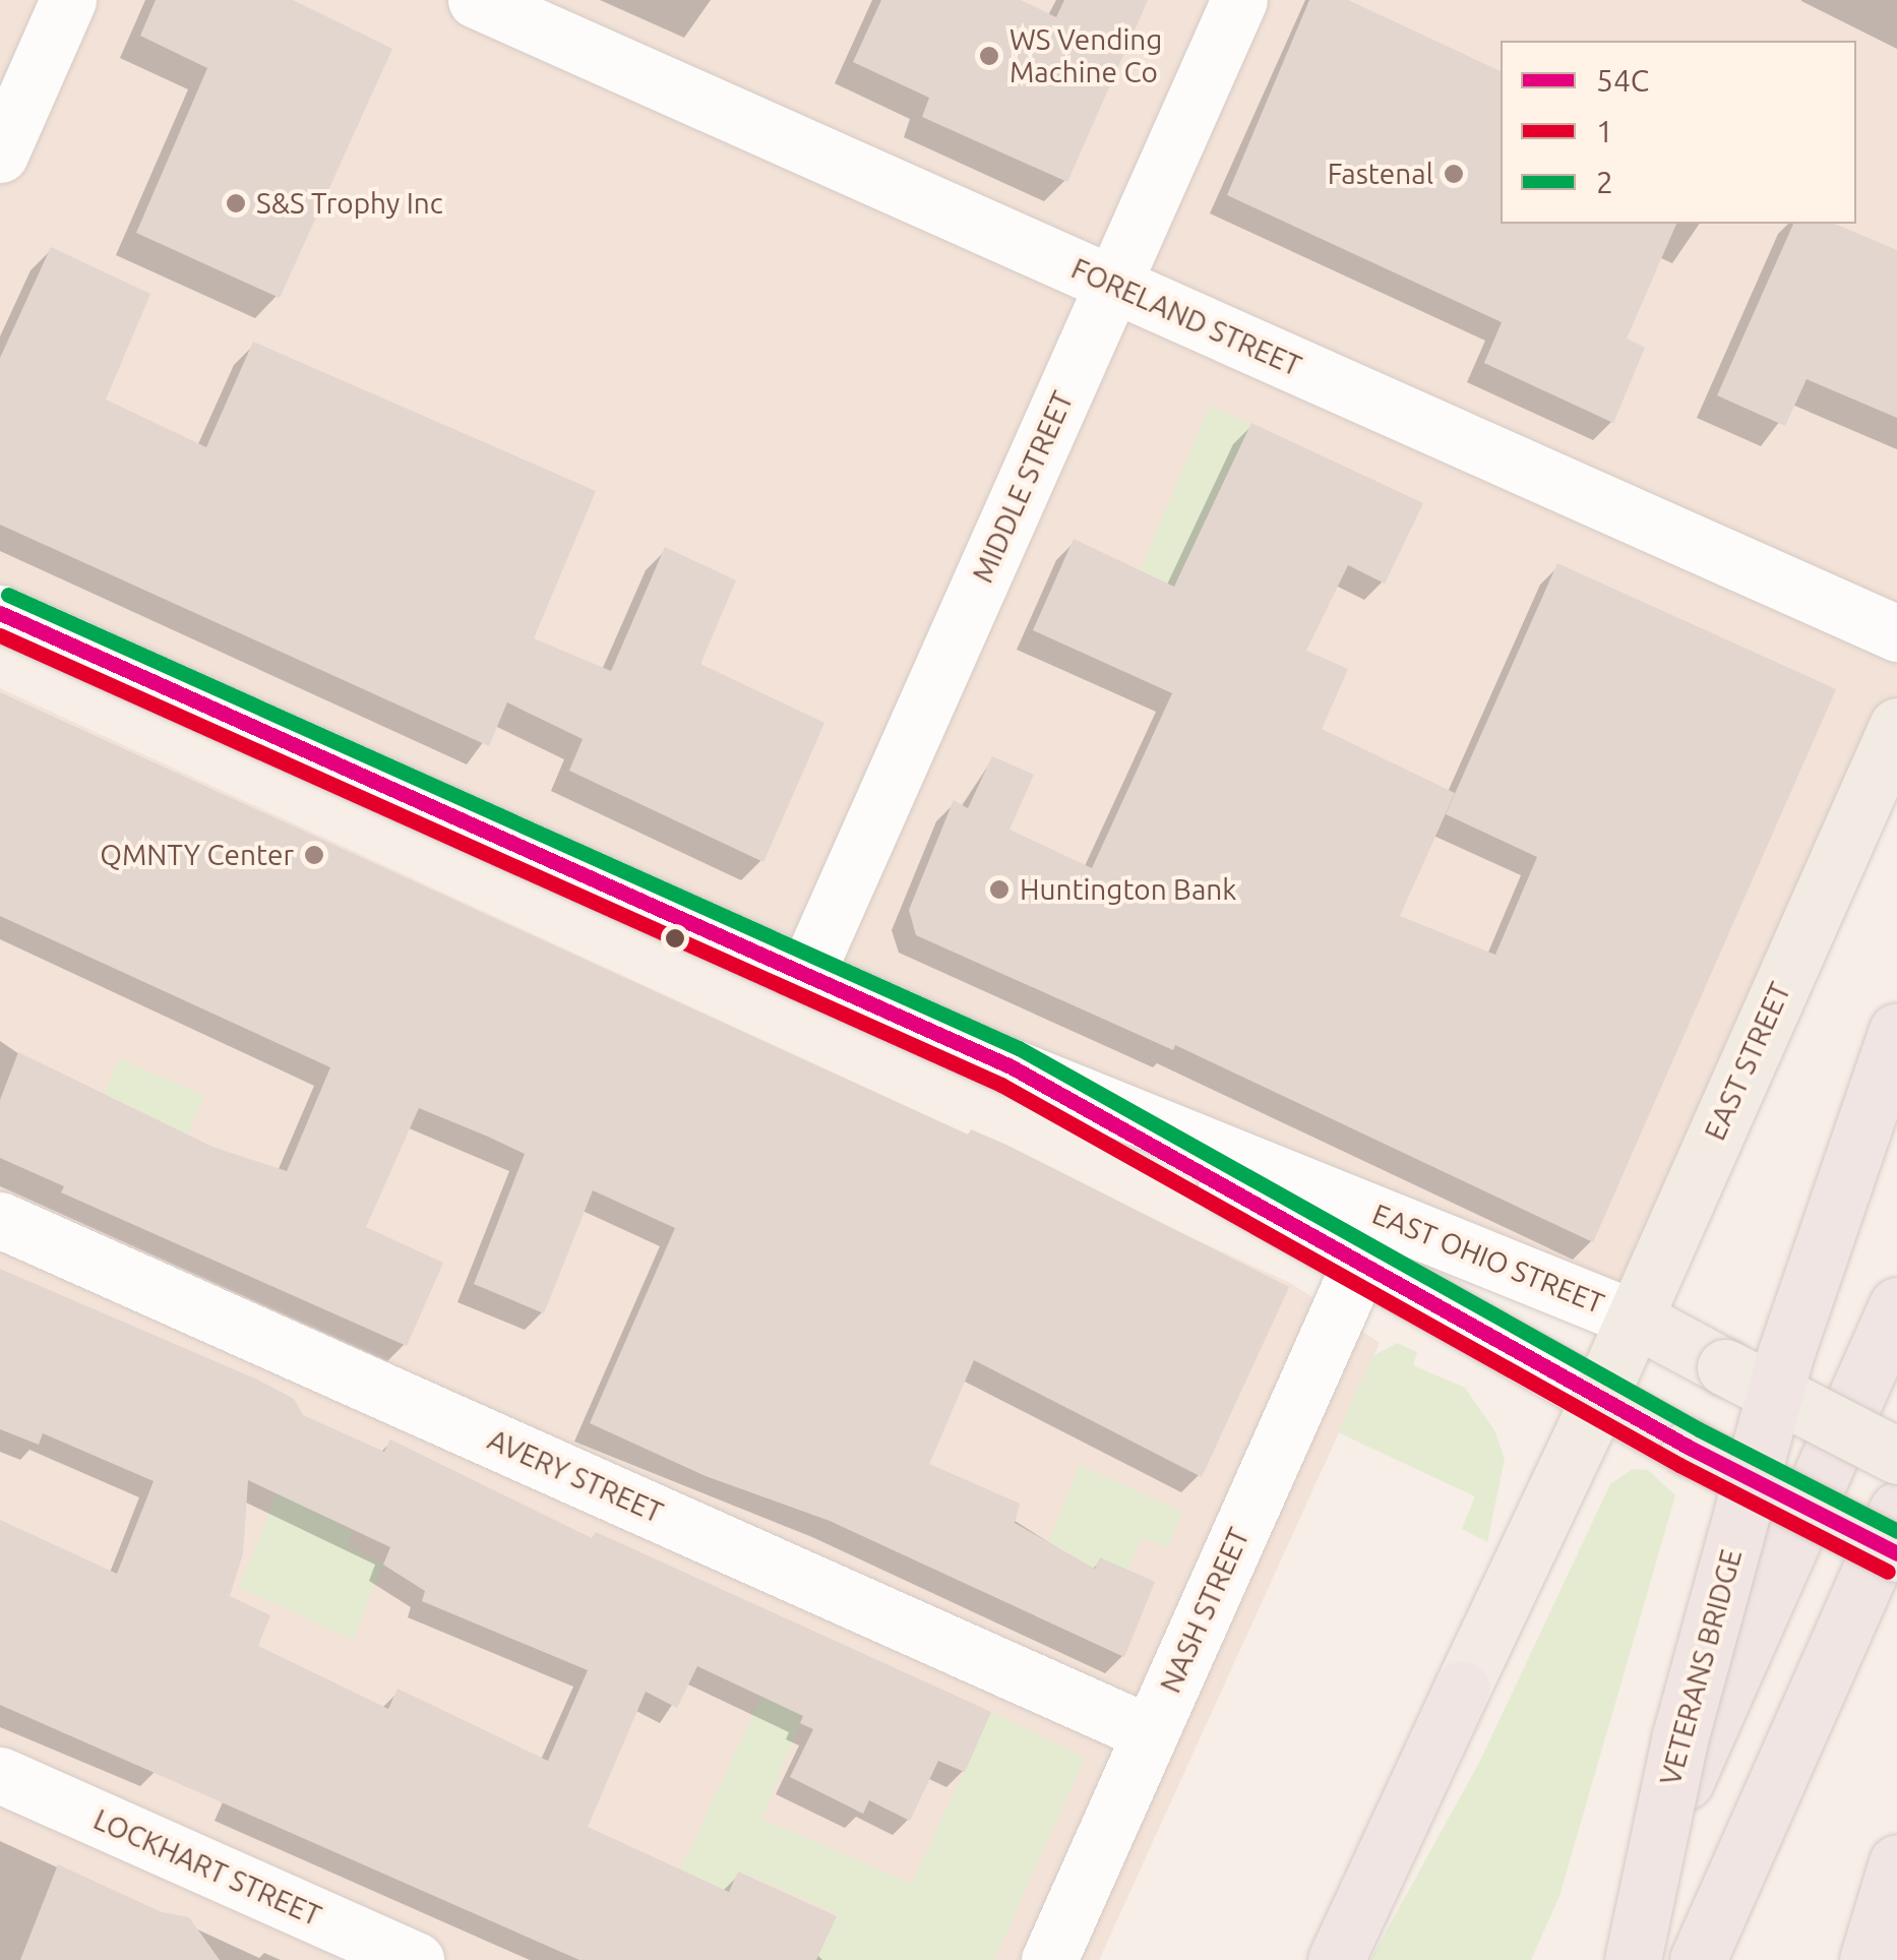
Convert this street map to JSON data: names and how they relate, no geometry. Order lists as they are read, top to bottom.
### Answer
{
  "streets": {
    "highway": ["VETERANS BRIDGE"],
    "main road": ["EAST STREET", "EAST OHIO STREET"],
    "street": [
      "FORELAND STREET",
      "MIDDLE STREET",
      "AVERY STREET",
      "NASH STREET",
      "LOCKHART STREET"
    ]
  },
  "crossings": [
    ["FORELAND STREET", "MIDDLE STREET"],
    ["MIDDLE STREET", "EAST OHIO STREET"],
    ["EAST STREET", "EAST OHIO STREET"],
    ["EAST OHIO STREET", "NASH STREET"],
    ["AVERY STREET", "NASH STREET"]
  ],
  "places": [
    "WS Vending Machine Co",
    "Fastenal",
    "S&S Trophy Inc",
    "QMNTY Center",
    "Huntington Bank"
  ],
  "lines": ["transit line 2", "transit line 54C", "transit line 1"],
  "legend": ["54C", "1", "2"]
}
